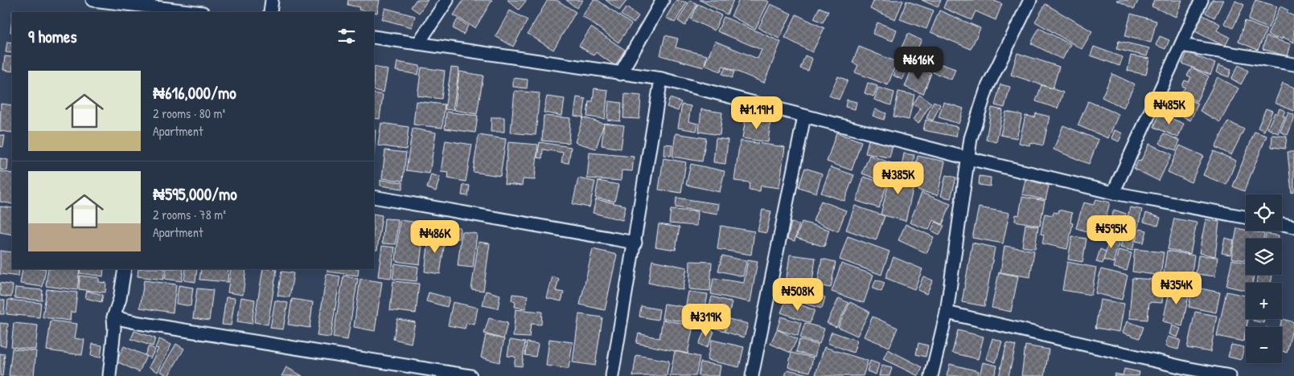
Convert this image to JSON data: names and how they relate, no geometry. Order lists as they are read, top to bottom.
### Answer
{
  "page": {
    "heading": "9 homes",
    "price": [
      "₦616K",
      "₦485K",
      "₦1.19M",
      "₦385K",
      "₦595K",
      "₦486K",
      "₦354K",
      "₦508K",
      "₦319K"
    ],
    "list": [
      {
        "name": "₦616,000/mo",
        "note": "2 rooms · 80 m² · Apartment"
      },
      {
        "name": "₦595,000/mo",
        "note": "2 rooms · 78 m² · Apartment"
      }
    ],
    "map_buttons": ["+", "−"]
  }
}
